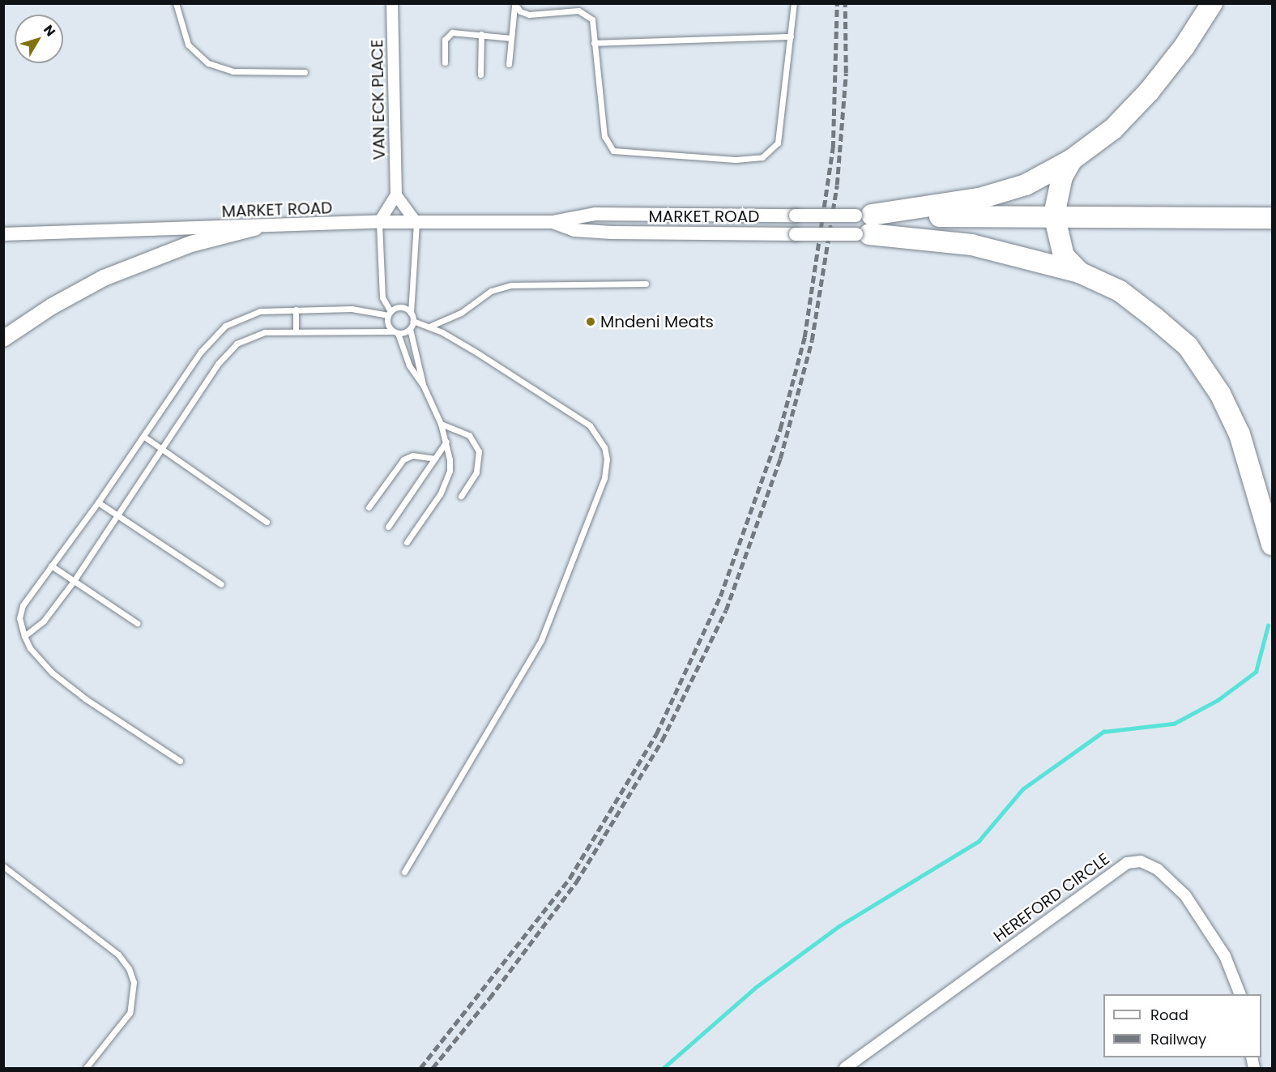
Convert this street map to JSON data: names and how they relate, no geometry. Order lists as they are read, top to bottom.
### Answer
{
  "streets": {
    "street": ["VAN ECK PLACE", "MARKET ROAD", "HEREFORD CIRCLE"]
  },
  "places": ["Mndeni Meats"],
  "legend": ["Road", "Railway"],
  "north": "top right"
}
